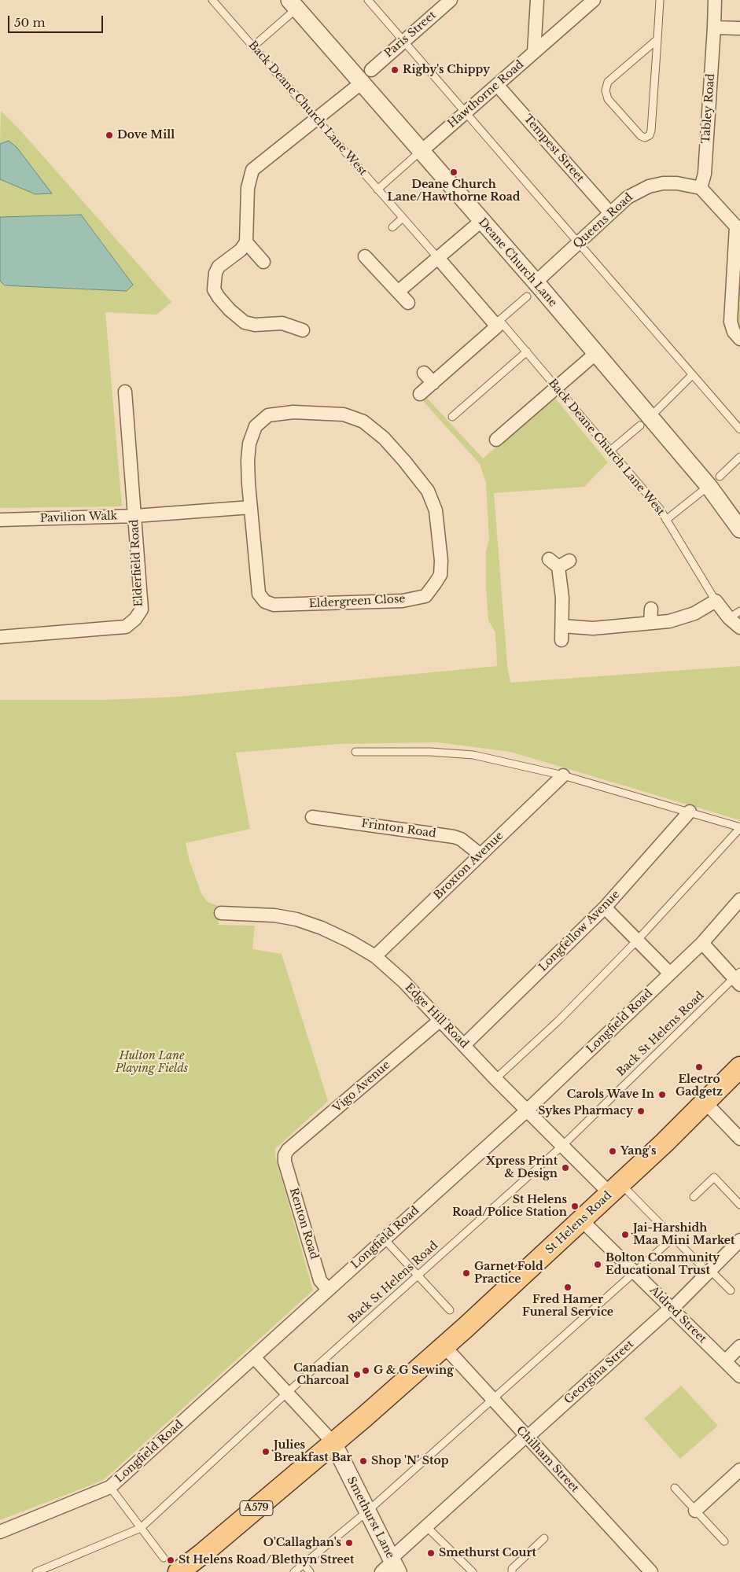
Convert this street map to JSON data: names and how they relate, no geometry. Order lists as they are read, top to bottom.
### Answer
{
  "streets": {
    "main road": ["St Helens Road", "A579"],
    "street": [
      "Paris Street",
      "Hawthorne Road",
      "Back Deane Church Lane West",
      "Tabley Road",
      "Tempest Street",
      "Queens Road",
      "Deane Church Lane",
      "Pavilion Walk",
      "Elderfield Road",
      "Eldergreen Close",
      "Frinton Road",
      "Broxton Avenue",
      "Longfellow Avenue",
      "Edge Hill Road",
      "Longfield Road",
      "Vigo Avenue",
      "Renton Road",
      "Aldred Street",
      "Georgina Street",
      "Chilham Street",
      "Smethurst Lane"
    ],
    "lane": ["Back St Helens Road"]
  },
  "crossings": [
    ["Paris Street", "Back Deane Church Lane West"],
    ["Paris Street", "Deane Church Lane"],
    ["Hawthorne Road", "Back Deane Church Lane West"],
    ["Hawthorne Road", "Tempest Street"],
    ["Hawthorne Road", "Deane Church Lane"],
    ["Tabley Road", "Queens Road"],
    ["Tempest Street", "Queens Road"],
    ["Queens Road", "Deane Church Lane"],
    ["Pavilion Walk", "Elderfield Road"],
    ["Pavilion Walk", "Eldergreen Close"],
    ["Frinton Road", "Broxton Avenue"],
    ["Broxton Avenue", "Edge Hill Road"],
    ["Longfellow Avenue", "Edge Hill Road"],
    ["Edge Hill Road", "Longfield Road"],
    ["Edge Hill Road", "Back St Helens Road"],
    ["Edge Hill Road", "Vigo Avenue"],
    ["Edge Hill Road", "St Helens Road"],
    ["Longfield Road", "Renton Road"],
    ["Vigo Avenue", "Renton Road"],
    ["St Helens Road", "Aldred Street"],
    ["St Helens Road", "Chilham Street"],
    ["St Helens Road", "Smethurst Lane"],
    ["Aldred Street", "Georgina Street"],
    ["Georgina Street", "Chilham Street"],
    ["Georgina Street", "Smethurst Lane"]
  ],
  "parks": ["Hulton Lane Playing Fields"],
  "places": [
    "Rigby's Chippy",
    "Dove Mill",
    "Deane Church Lane/Hawthorne Road",
    "Electro Gadgetz",
    "Carols Wave In",
    "Sykes Pharmacy",
    "Yang's",
    "Xpress Print & Design",
    "St Helens Road/Police Station",
    "Jai-Harshidh Maa Mini Market",
    "Bolton Community Educational Trust",
    "Garnet Fold Practice",
    "Fred Hamer Funeral Service",
    "G & G Sewing",
    "Canadian Charcoal",
    "Julies Breakfast Bar",
    "Shop 'N' Stop",
    "O'Callaghan's",
    "Smethurst Court",
    "St Helens Road/Blethyn Street"
  ],
  "scale_bar": "50 m"
}
